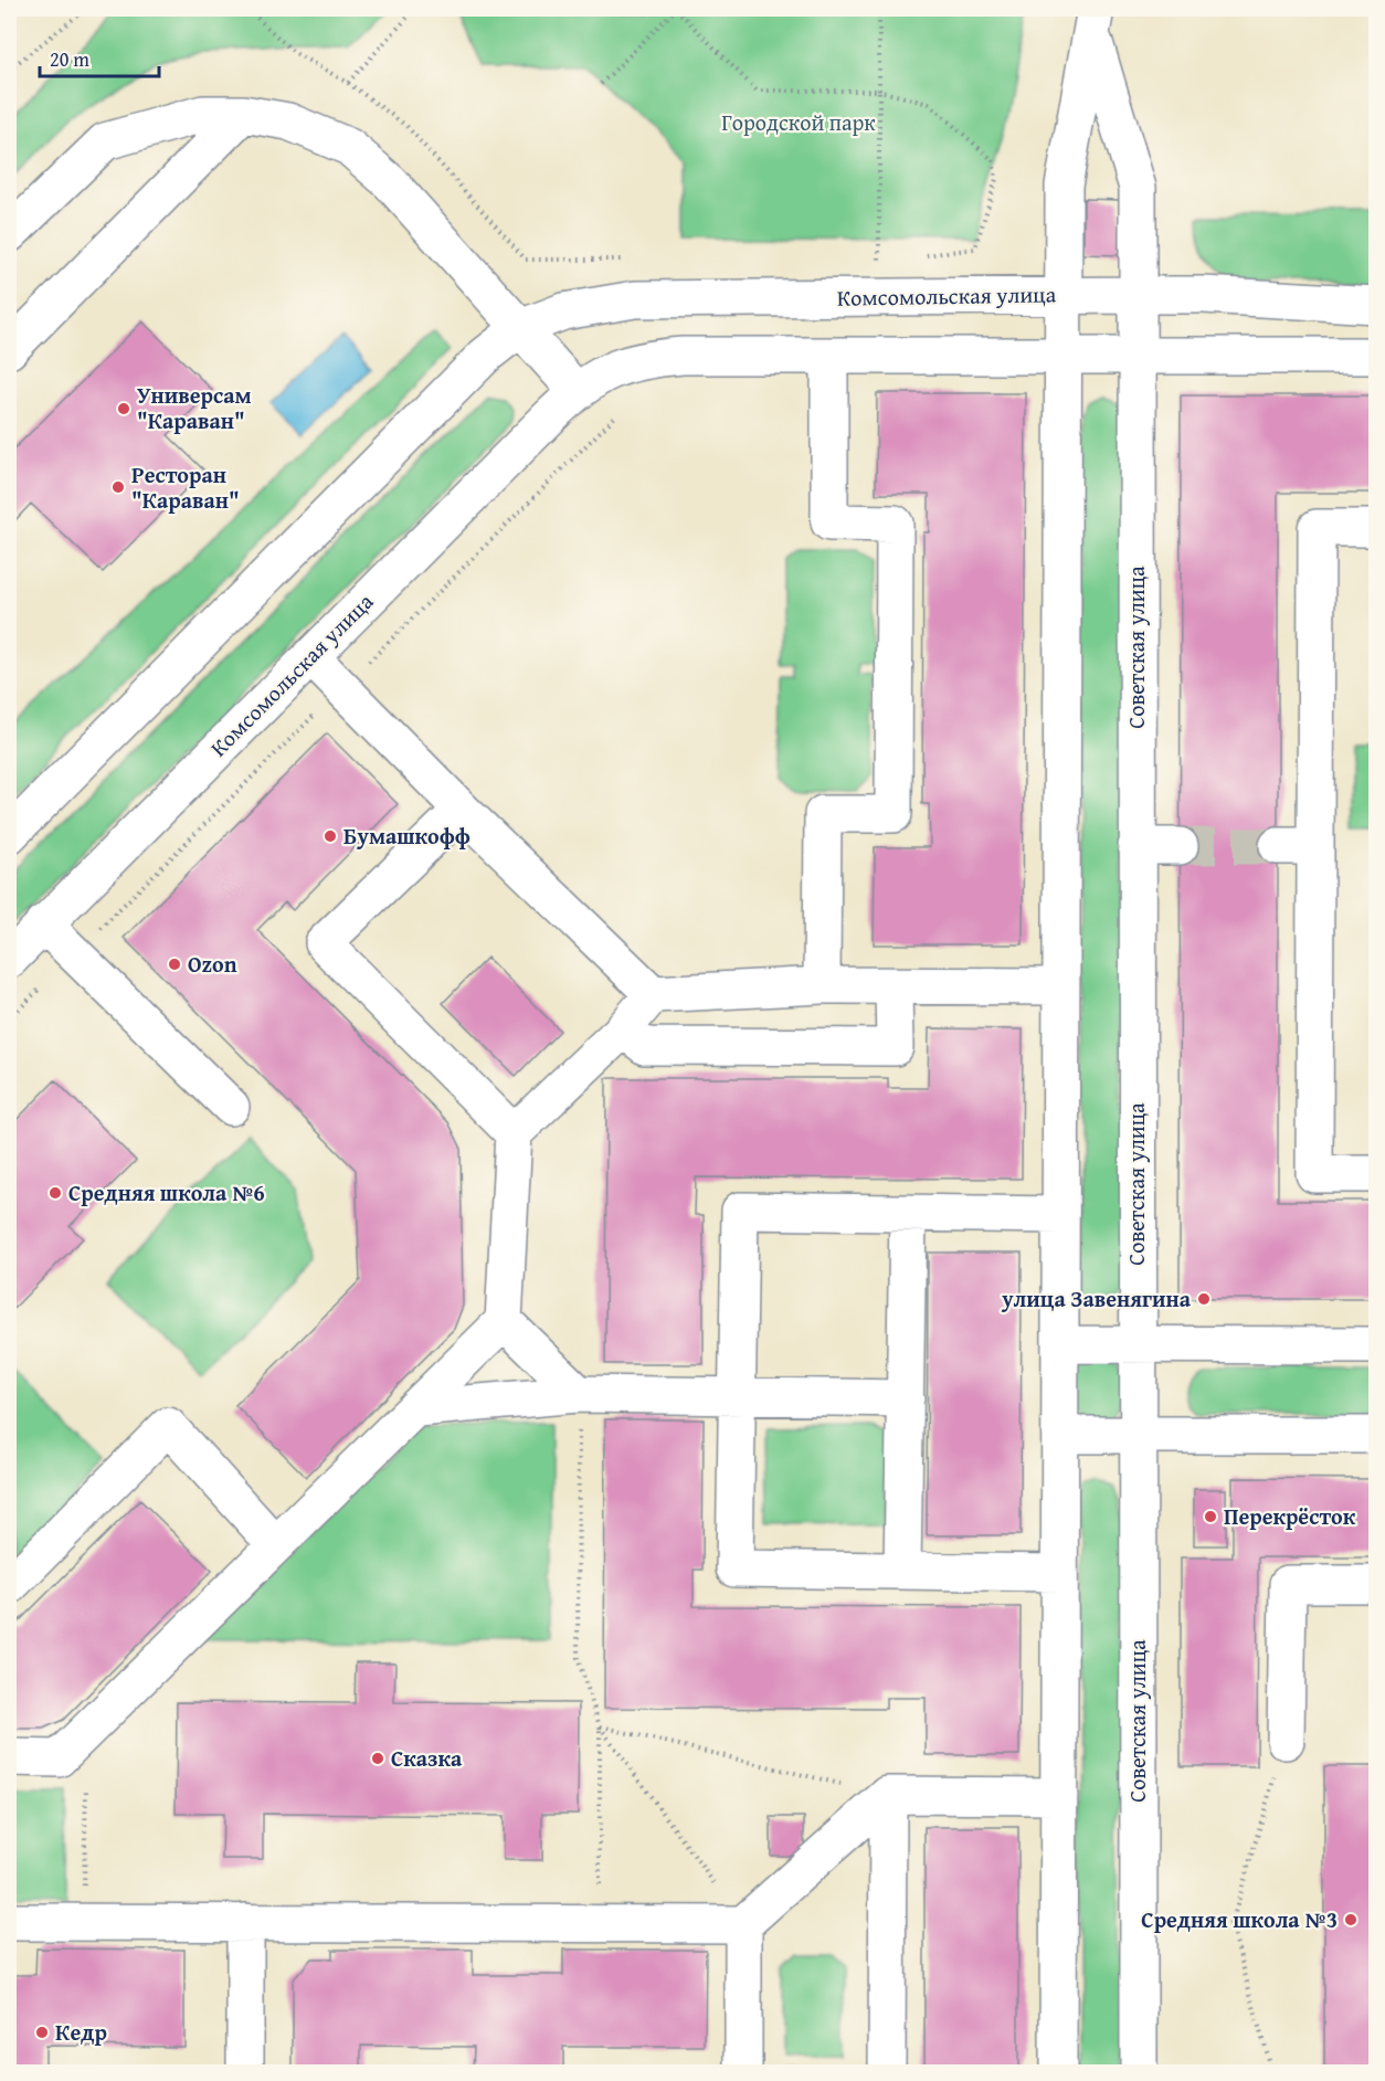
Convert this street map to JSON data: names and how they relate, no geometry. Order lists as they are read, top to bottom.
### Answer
{
  "streets": {
    "street": ["Комсомольская улица", "Советская улица"]
  },
  "crossings": [
    ["Комсомольская улица", "Советская улица"]
  ],
  "parks": ["Городской парк"],
  "places": [
    "Универсам \"Караван\"",
    "Ресторан \"Караван\"",
    "Бумашкофф",
    "Ozon",
    "Средняя школа №6",
    "улица Завенягина",
    "Перекрёсток",
    "Сказка",
    "Средняя школа №3",
    "Кедр"
  ],
  "scale_bar": "20 m"
}
